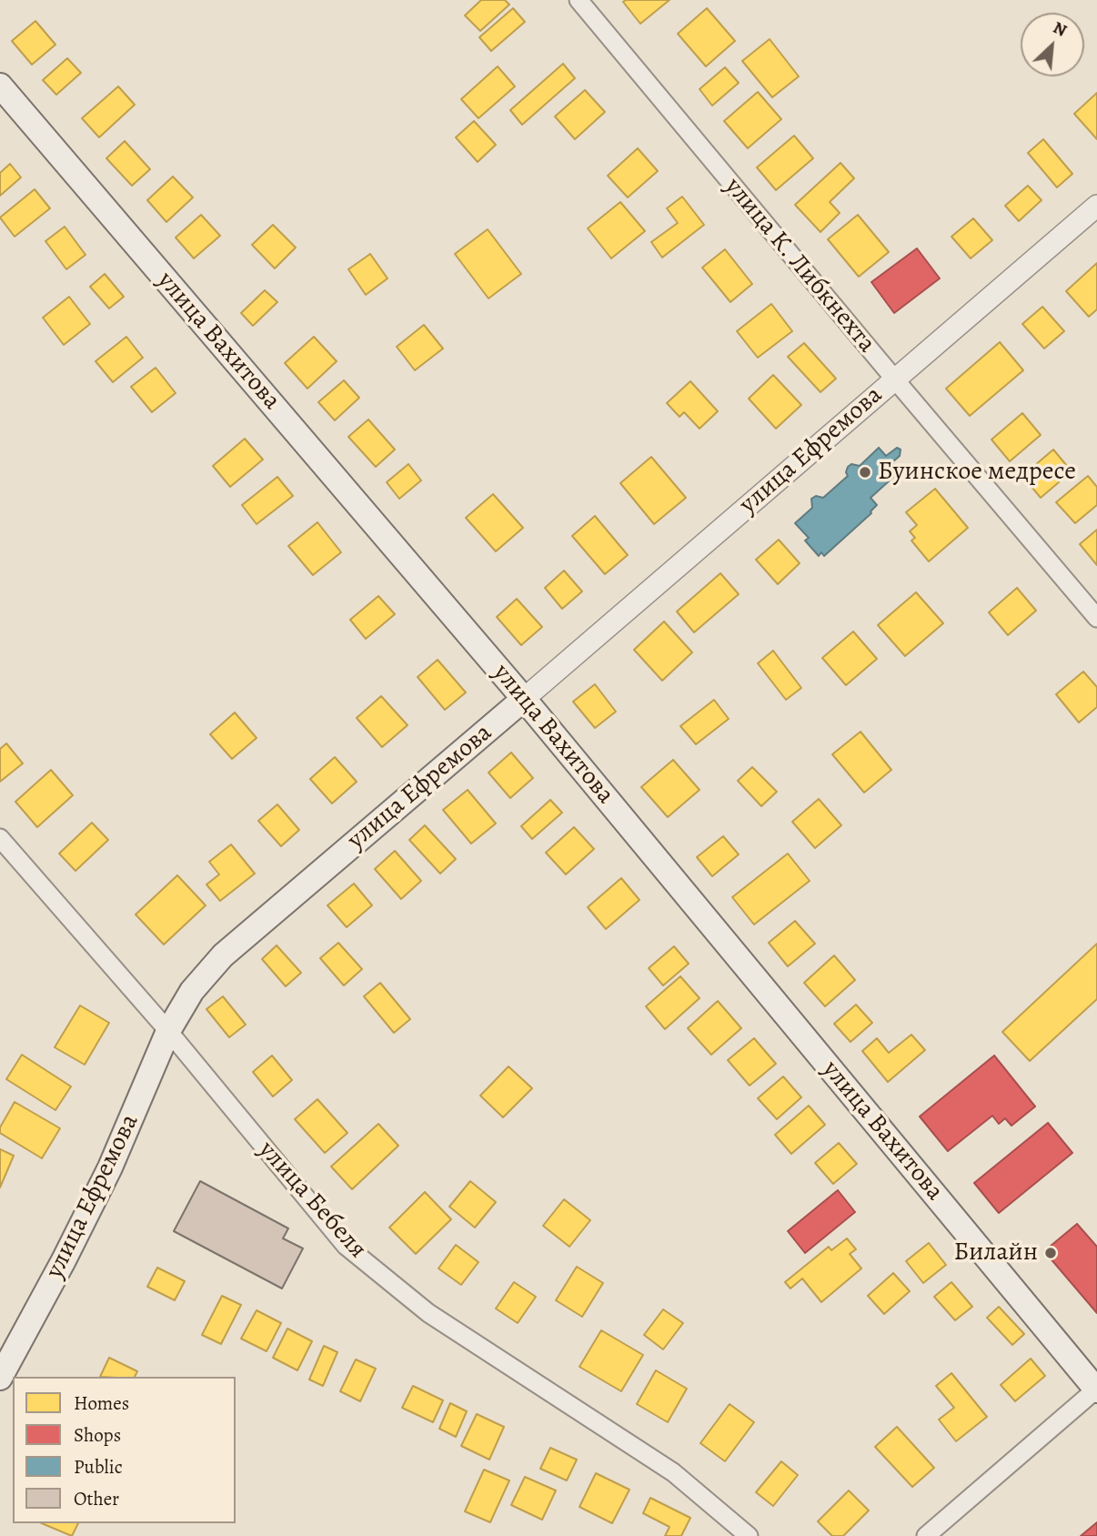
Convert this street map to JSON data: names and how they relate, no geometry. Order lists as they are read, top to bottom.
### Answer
{
  "streets": {
    "main road": ["улица Вахитова", "улица Ефремова"],
    "street": ["улица К. Либкнехта", "улица Бебеля"]
  },
  "crossings": [
    ["улица К. Либкнехта", "улица Ефремова"],
    ["улица Вахитова", "улица Ефремова"],
    ["улица Ефремова", "улица Бебеля"]
  ],
  "places": ["Буинское медресе", "Билайн"],
  "legend": [
    "Homes",
    "Shops",
    "Public",
    "Other"
  ],
  "north": "top right"
}
